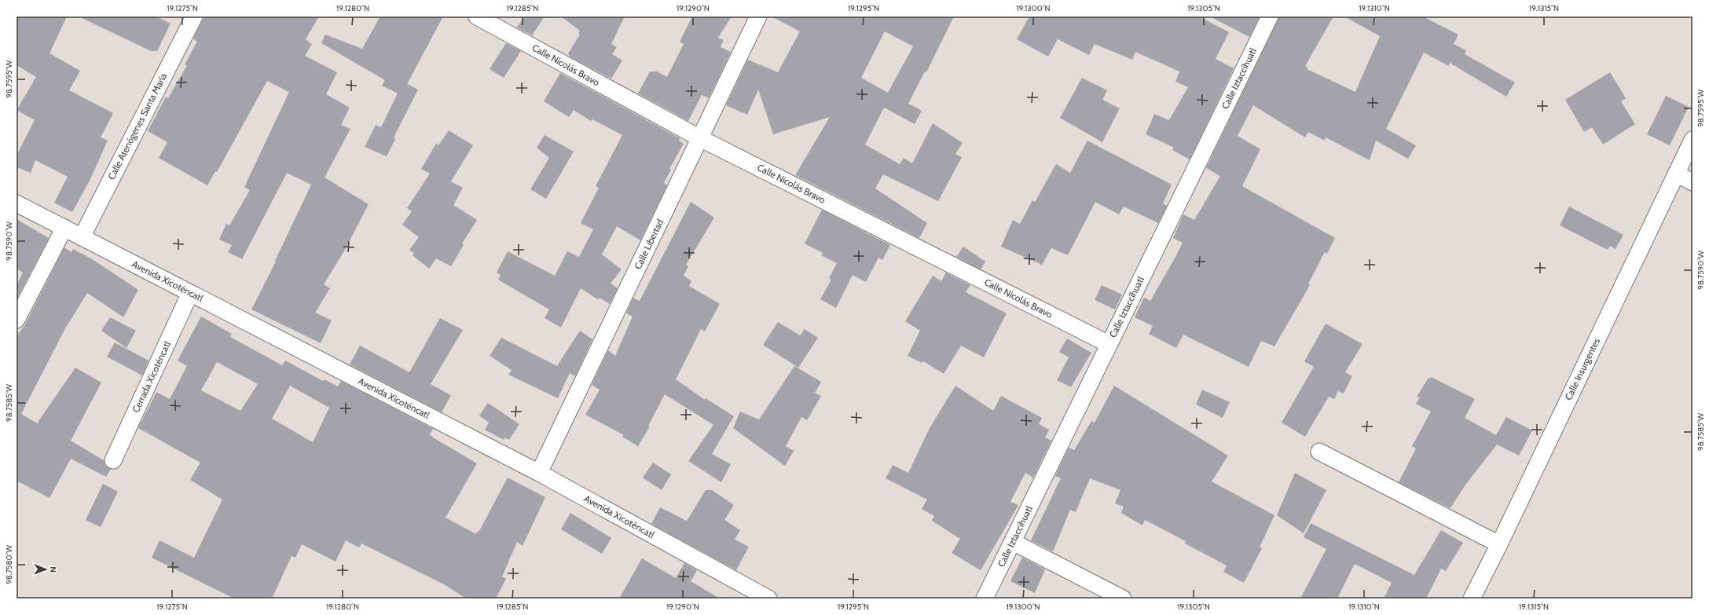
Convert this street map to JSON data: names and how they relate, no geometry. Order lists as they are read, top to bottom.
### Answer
{
  "streets": {
    "street": [
      "Calle Nicolás Bravo",
      "Calle Iztaccíhuatl",
      "Calle Atenógenes Santa María",
      "Calle Libertad",
      "Avenida Xicoténcatl",
      "Calle Insurgentes",
      "Cerrada Xicoténcatl"
    ]
  },
  "crossings": [
    ["Calle Nicolás Bravo", "Calle Iztaccíhuatl"],
    ["Calle Nicolás Bravo", "Calle Libertad"],
    ["Calle Atenógenes Santa María", "Avenida Xicoténcatl"],
    ["Calle Libertad", "Avenida Xicoténcatl"],
    ["Avenida Xicoténcatl", "Cerrada Xicoténcatl"]
  ],
  "north": "right",
  "coordinates": [
    "19.1275°N",
    "19.1280°N",
    "19.1285°N",
    "19.1290°N",
    "19.1295°N",
    "19.1300°N",
    "19.1305°N",
    "19.1310°N",
    "19.1315°N",
    "98.7595°W",
    "98.7590°W",
    "98.7585°W",
    "98.7580°W"
  ]
}
